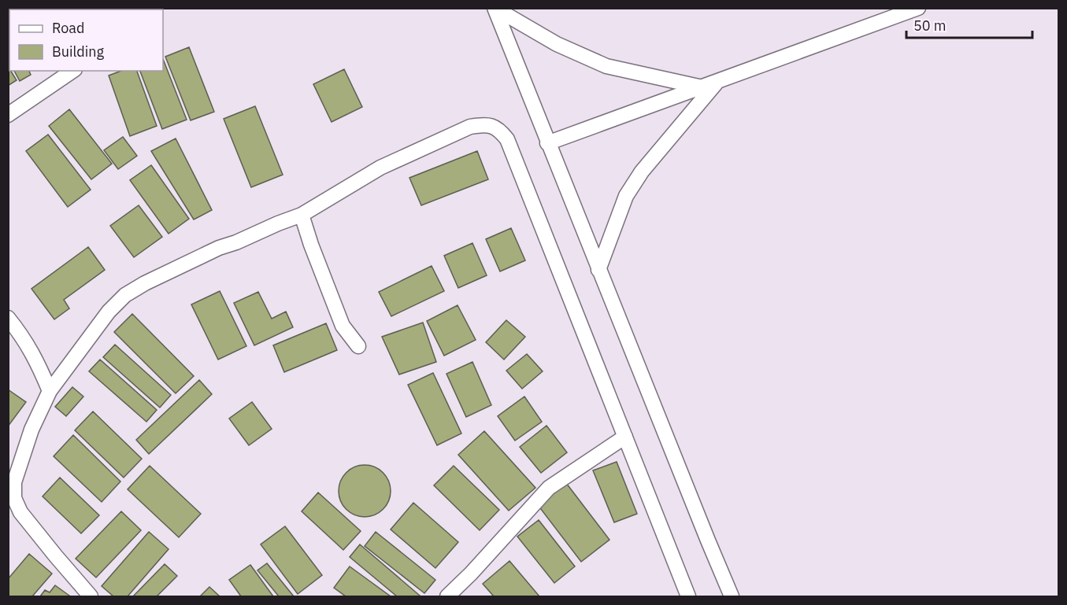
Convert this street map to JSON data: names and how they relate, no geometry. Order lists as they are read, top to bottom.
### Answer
{
  "legend": ["Road", "Building"],
  "scale_bar": "50 m"
}
